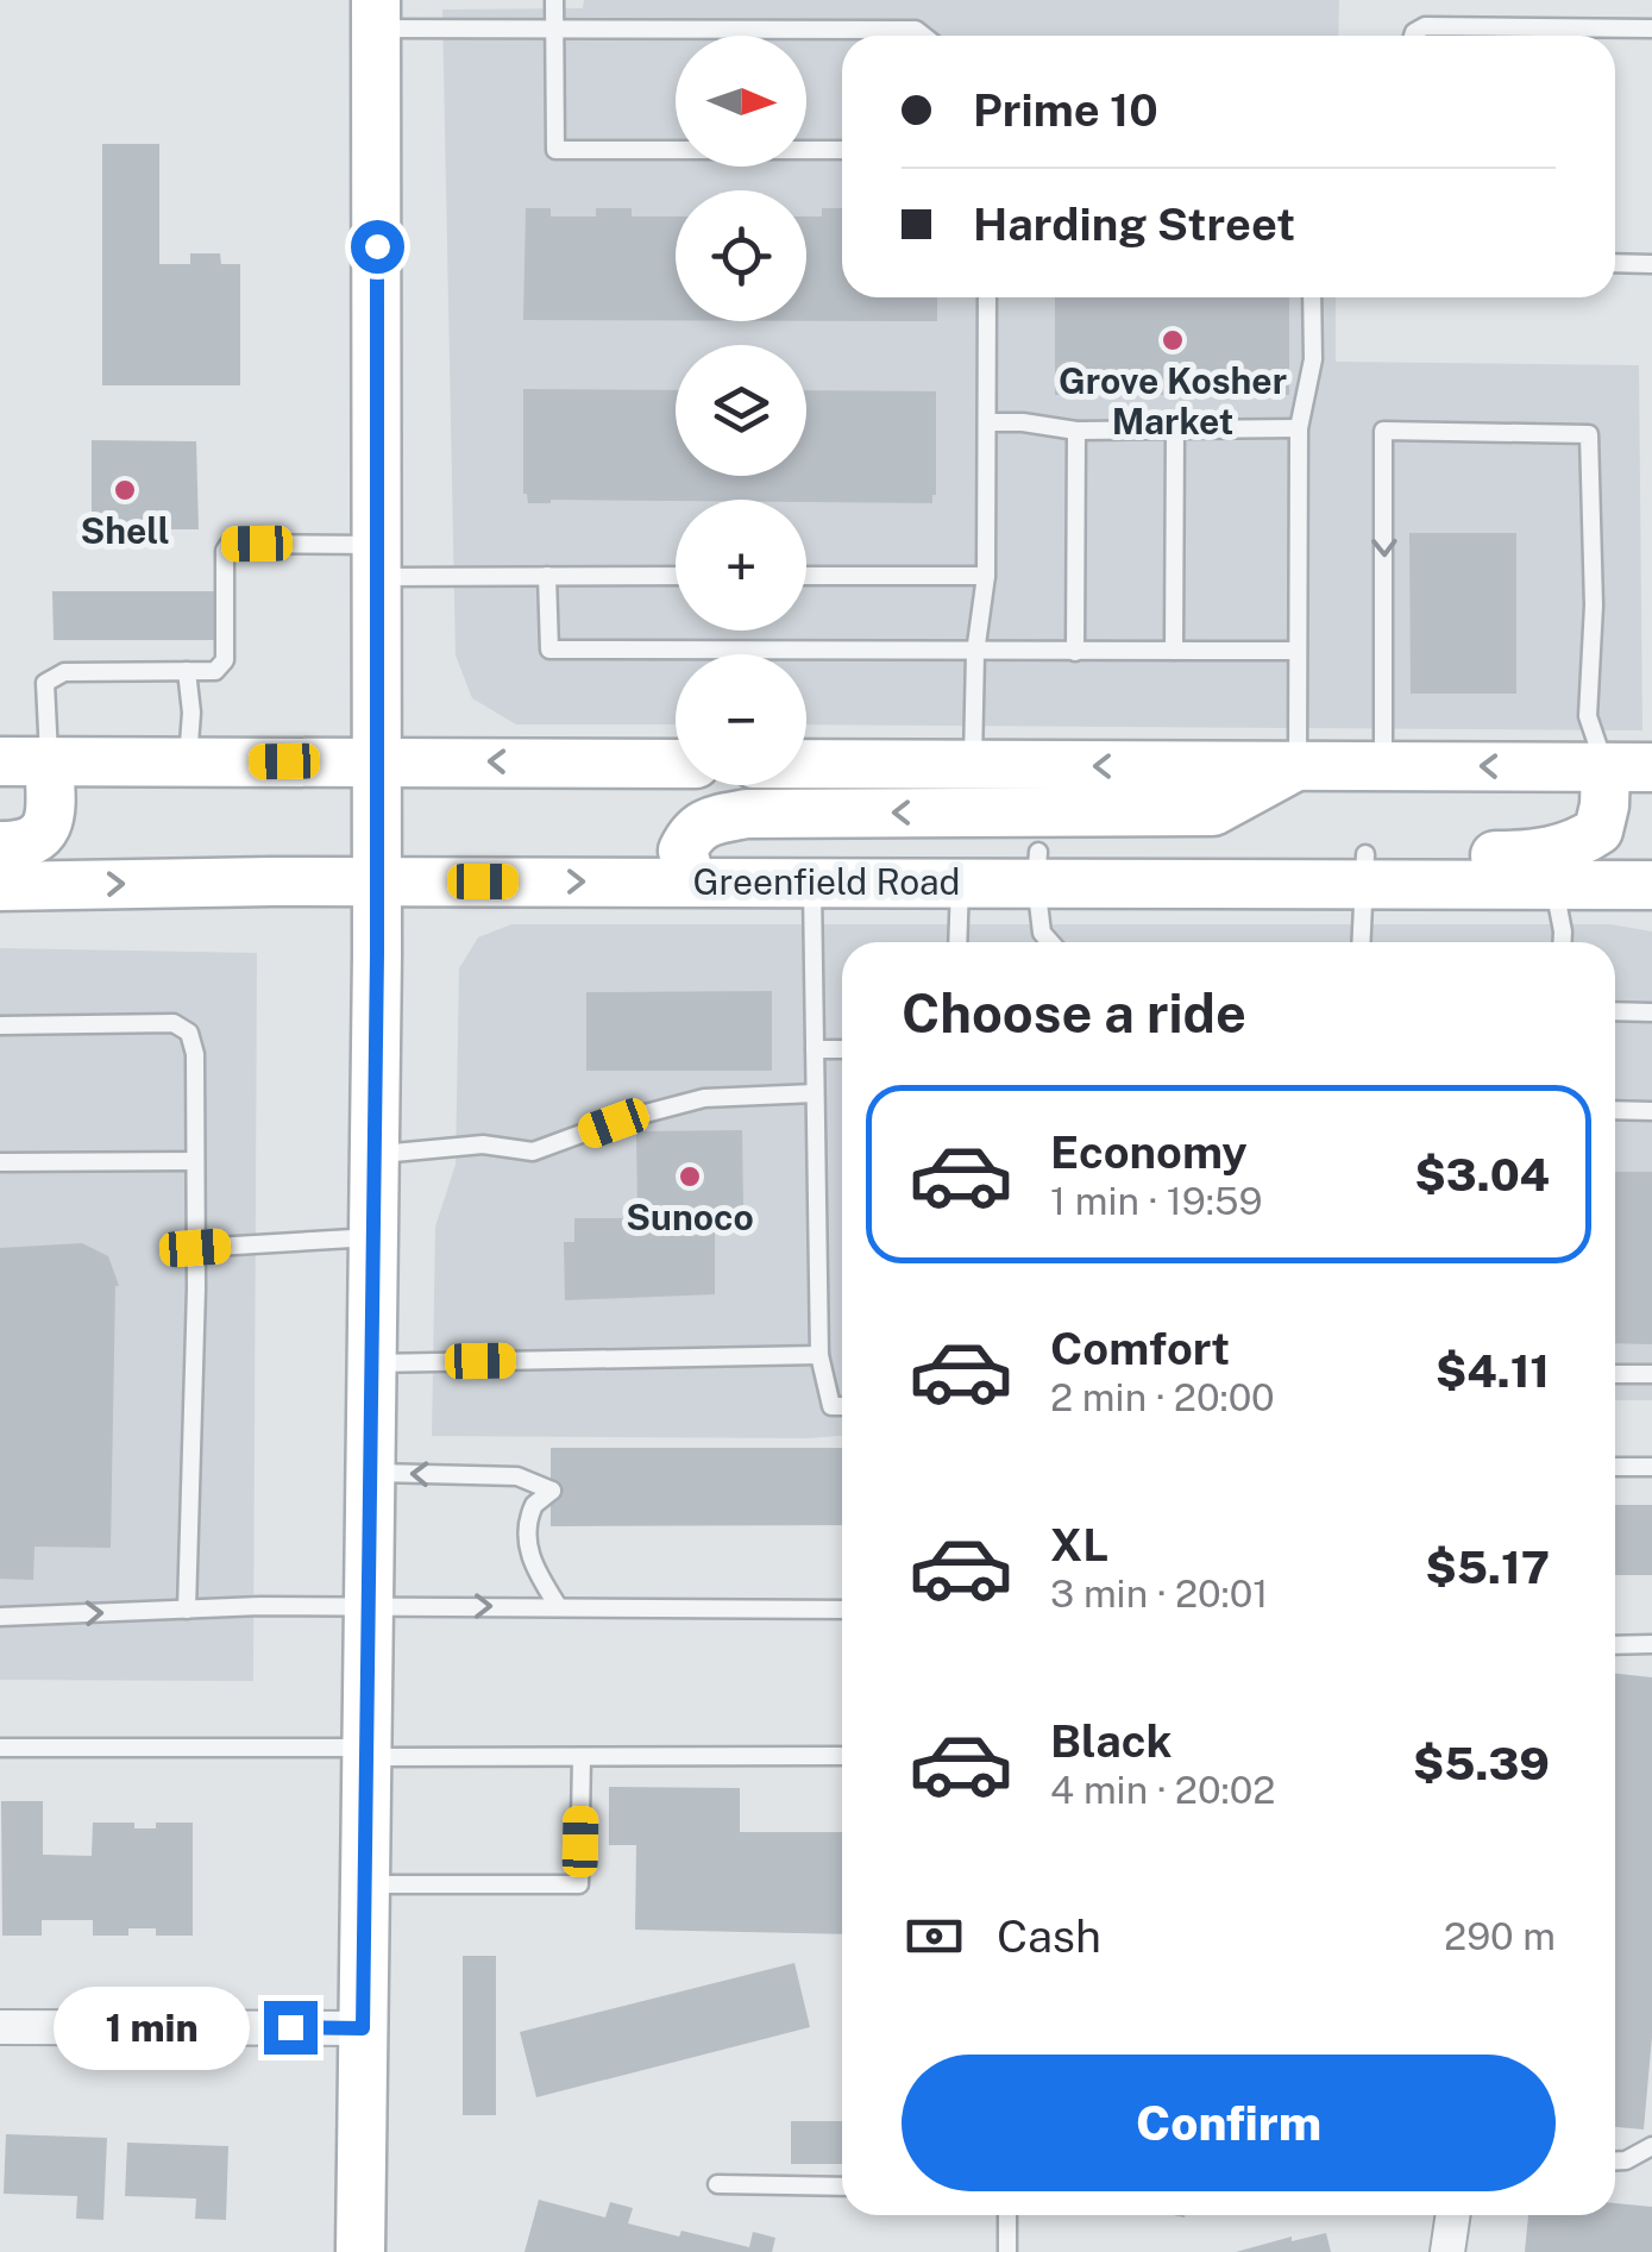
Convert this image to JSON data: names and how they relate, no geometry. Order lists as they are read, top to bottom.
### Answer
{
  "streets": {
    "main road": ["Greenfield Road"]
  },
  "places": ["Grove Kosher Market", "Shell", "Sunoco"],
  "north": "right",
  "page": {
    "map_buttons": ["+", "−"],
    "banner": ["Prime 10", "Harding Street"],
    "heading": "Choose a ride",
    "list": [
      {
        "name": "Economy",
        "note": "1 min · 19:59",
        "value": "$3.04"
      },
      {
        "name": "Comfort",
        "note": "2 min · 20:00",
        "value": "$4.11"
      },
      {
        "name": "XL",
        "note": "3 min · 20:01",
        "value": "$5.17"
      },
      {
        "name": "Black",
        "note": "4 min · 20:02",
        "value": "$5.39"
      }
    ],
    "pay": ["Cash", "290 m"],
    "bubble": "1 min",
    "buttons": "Confirm"
  }
}
